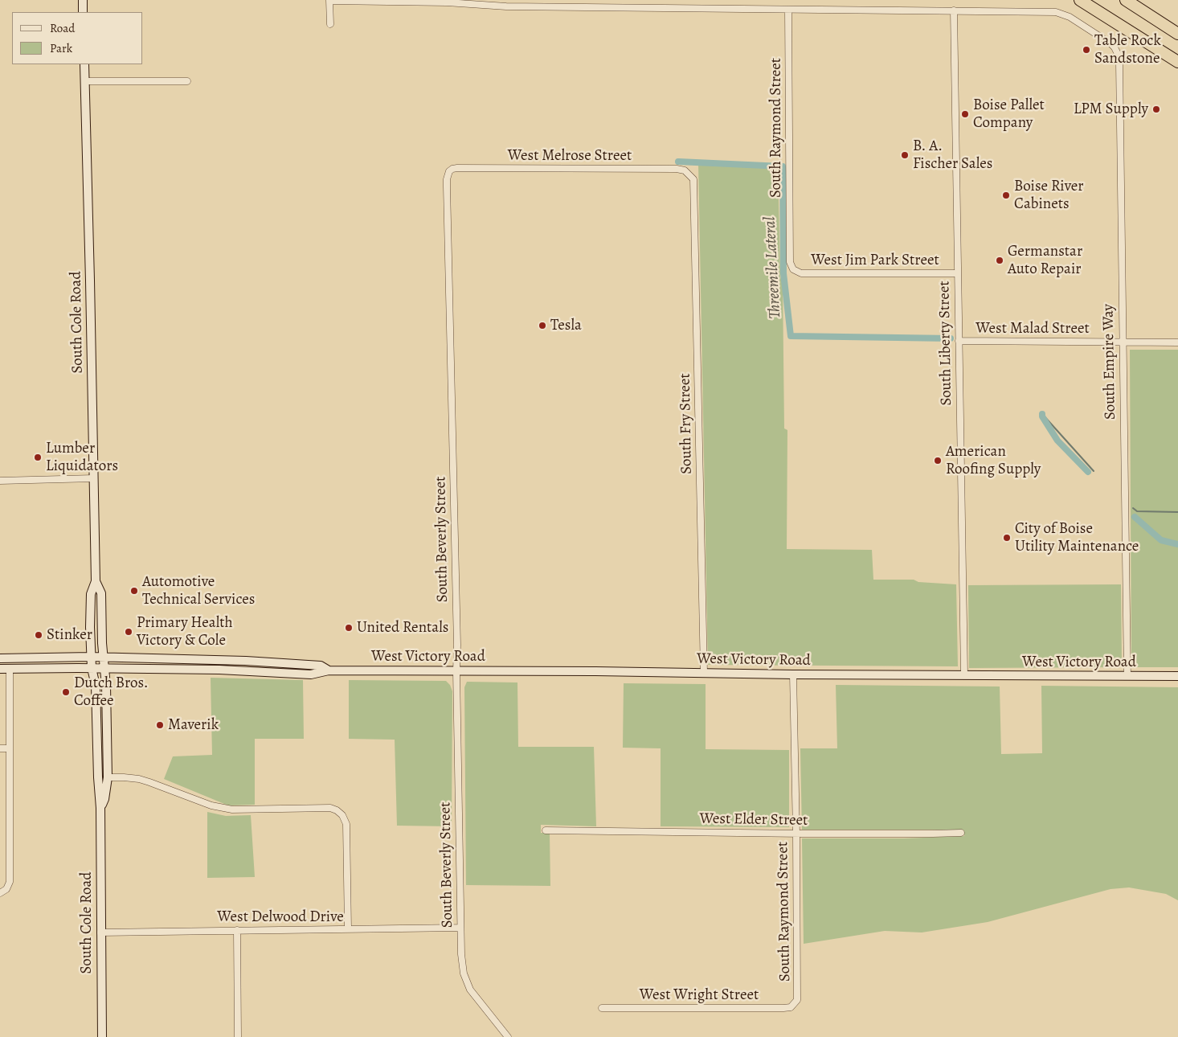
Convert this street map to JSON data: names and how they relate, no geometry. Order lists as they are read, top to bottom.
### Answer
{
  "streets": {
    "main road": ["South Cole Road", "West Victory Road"],
    "street": [
      "South Raymond Street",
      "West Melrose Street",
      "West Jim Park Street",
      "West Malad Street",
      "South Liberty Street",
      "South Empire Way",
      "South Fry Street",
      "South Beverly Street",
      "West Elder Street",
      "West Delwood Drive",
      "West Wright Street"
    ]
  },
  "crossings": [
    ["South Raymond Street", "West Jim Park Street"],
    ["South Raymond Street", "West Victory Road"],
    ["South Raymond Street", "West Elder Street"],
    ["South Raymond Street", "West Wright Street"],
    ["West Melrose Street", "South Fry Street"],
    ["West Melrose Street", "South Beverly Street"],
    ["West Jim Park Street", "South Liberty Street"],
    ["South Cole Road", "West Victory Road"],
    ["South Cole Road", "West Delwood Drive"],
    ["West Malad Street", "South Liberty Street"],
    ["West Malad Street", "South Empire Way"],
    ["South Liberty Street", "South Empire Way"],
    ["South Liberty Street", "West Victory Road"],
    ["South Empire Way", "West Victory Road"],
    ["South Fry Street", "West Victory Road"],
    ["South Beverly Street", "West Victory Road"],
    ["South Beverly Street", "West Delwood Drive"]
  ],
  "water": ["Threemile Lateral"],
  "places": [
    "Table Rock Sandstone",
    "LPM Supply",
    "Boise Pallet Company",
    "B. A. Fischer Sales",
    "Boise River Cabinets",
    "Germanstar Auto Repair",
    "Tesla",
    "Lumber Liquidators",
    "American Roofing Supply",
    "City of Boise Utility Maintenance",
    "Automotive Technical Services",
    "United Rentals",
    "Primary Health Victory & Cole",
    "Stinker",
    "Dutch Bros. Coffee",
    "Maverik"
  ],
  "legend": ["Road", "Park"]
}
